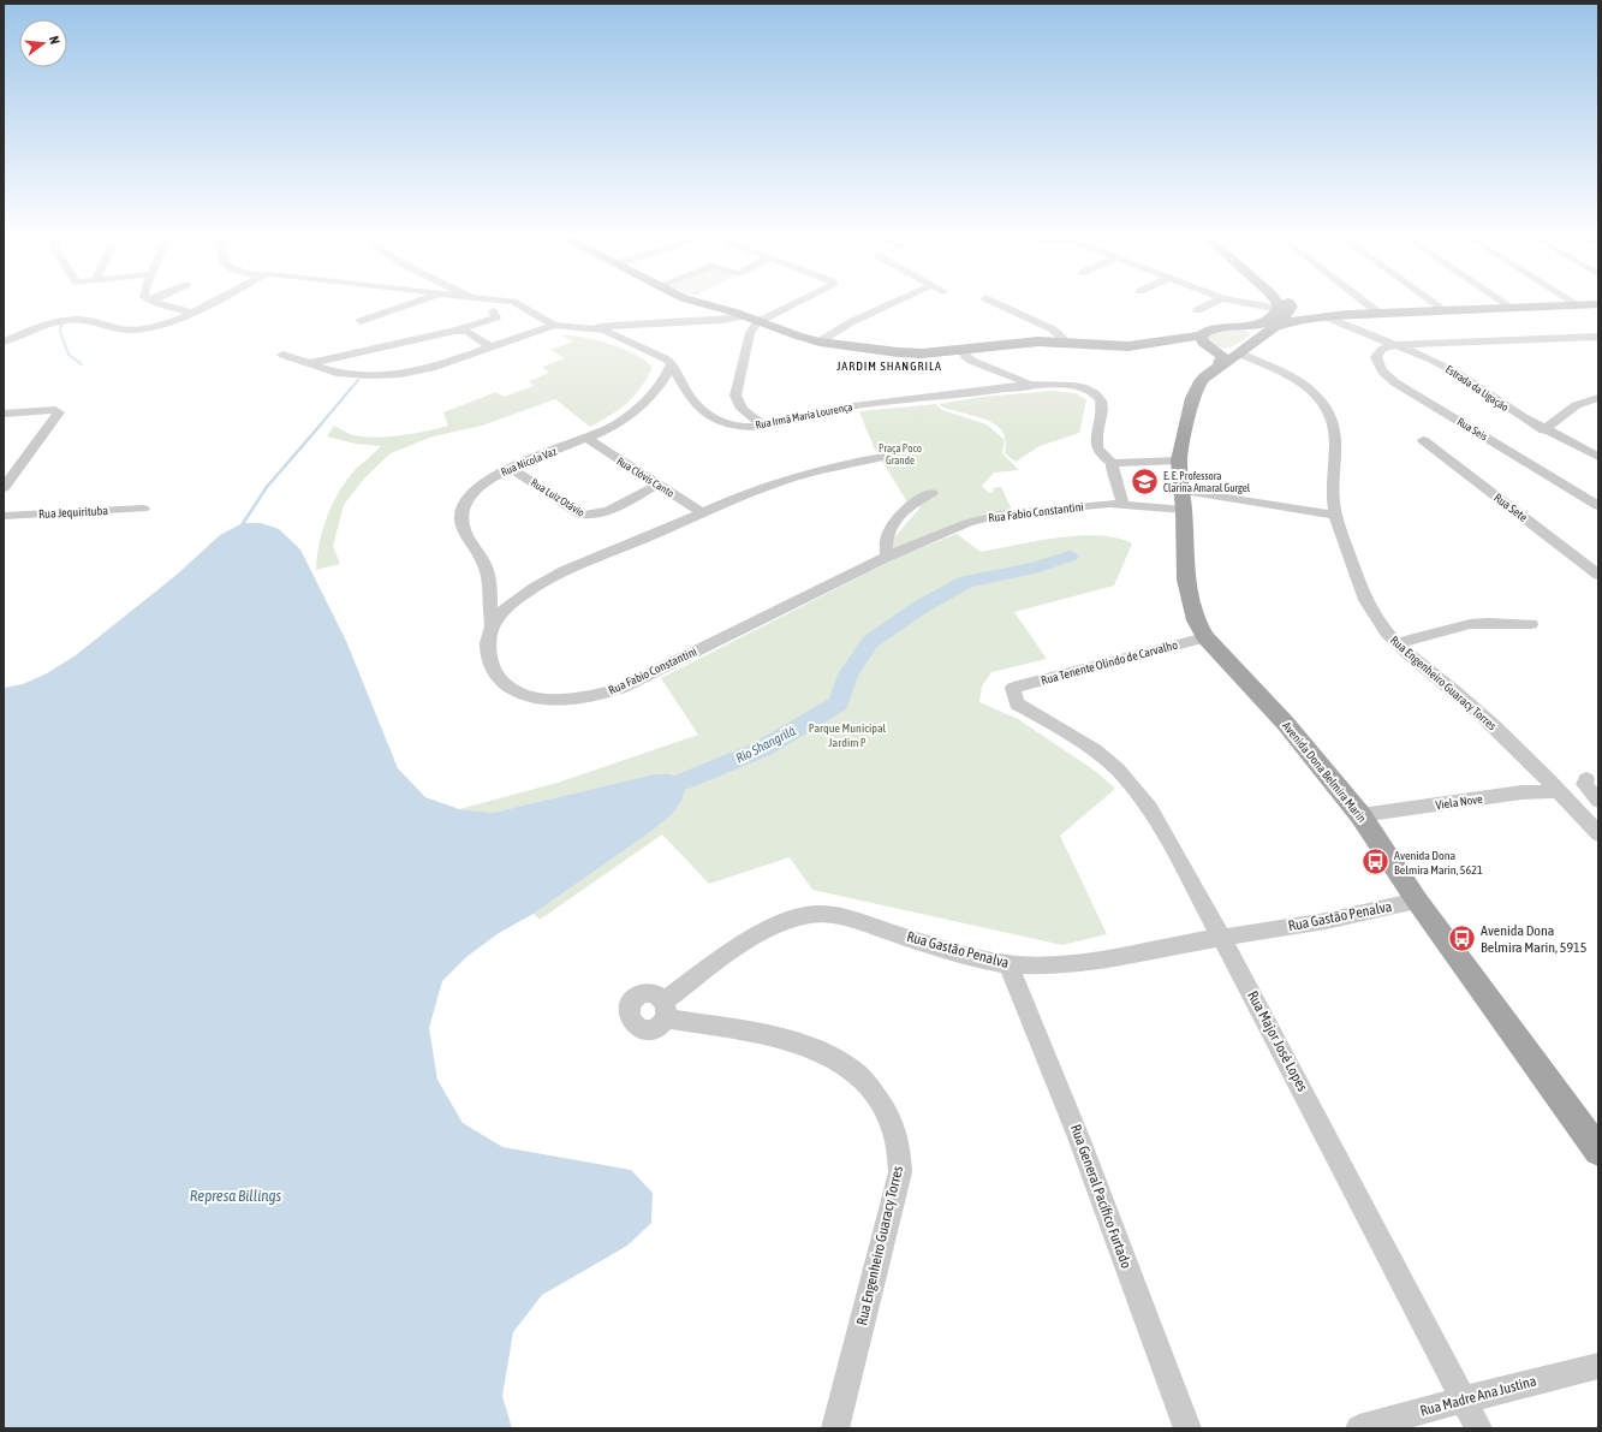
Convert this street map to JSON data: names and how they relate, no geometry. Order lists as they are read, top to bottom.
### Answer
{
  "streets": {
    "main road": ["Avenida Dona Belmira Marin"],
    "street": [
      "Estrada da Ligação",
      "Rua Irmã Maria Lourença",
      "Rua Seis",
      "Rua Nicola Vaz",
      "Rua Clóvis Canto",
      "Rua Luiz Otávio",
      "Rua Sete",
      "Rua Jequirituba",
      "Rua Fabio Constantini",
      "Rua Tenente Olindo de Carvalho",
      "Rua Engenheiro Guaracy Torres",
      "Viela Nove",
      "Rua Gastão Penalva",
      "Rua Major José Lopes",
      "Rua General Pacífico Furtado",
      "Rua Madre Ana Justina"
    ]
  },
  "crossings": [
    ["Estrada da Ligação", "Rua Seis"],
    ["Rua Irmã Maria Lourença", "Rua Nicola Vaz"],
    ["Rua Nicola Vaz", "Rua Clóvis Canto"],
    ["Rua Nicola Vaz", "Rua Luiz Otávio"],
    ["Rua Nicola Vaz", "Rua Fabio Constantini"],
    ["Rua Clóvis Canto", "Rua Luiz Otávio"],
    ["Rua Fabio Constantini", "Rua Engenheiro Guaracy Torres"],
    ["Rua Fabio Constantini", "Avenida Dona Belmira Marin"],
    ["Rua Tenente Olindo de Carvalho", "Avenida Dona Belmira Marin"],
    ["Rua Tenente Olindo de Carvalho", "Rua Major José Lopes"],
    ["Rua Engenheiro Guaracy Torres", "Avenida Dona Belmira Marin"],
    ["Rua Engenheiro Guaracy Torres", "Viela Nove"],
    ["Rua Engenheiro Guaracy Torres", "Rua Gastão Penalva"],
    ["Avenida Dona Belmira Marin", "Viela Nove"],
    ["Avenida Dona Belmira Marin", "Rua Gastão Penalva"],
    ["Rua Gastão Penalva", "Rua Major José Lopes"],
    ["Rua Gastão Penalva", "Rua General Pacífico Furtado"],
    ["Rua Major José Lopes", "Rua Madre Ana Justina"]
  ],
  "districts": ["JARDIM SHANGRILA"],
  "water": ["Rio Shangrilá", "Represa Billings"],
  "parks": ["Praça Poco Grande", "Parque Municipal Jardim P"],
  "places": {
    "school or university": ["E. E. Professora Clarina Amaral Gurgel"],
    "bus stop": ["Avenida Dona Belmira Marin, 5621", "Avenida Dona Belmira Marin, 5915"]
  },
  "north": "right"
}
